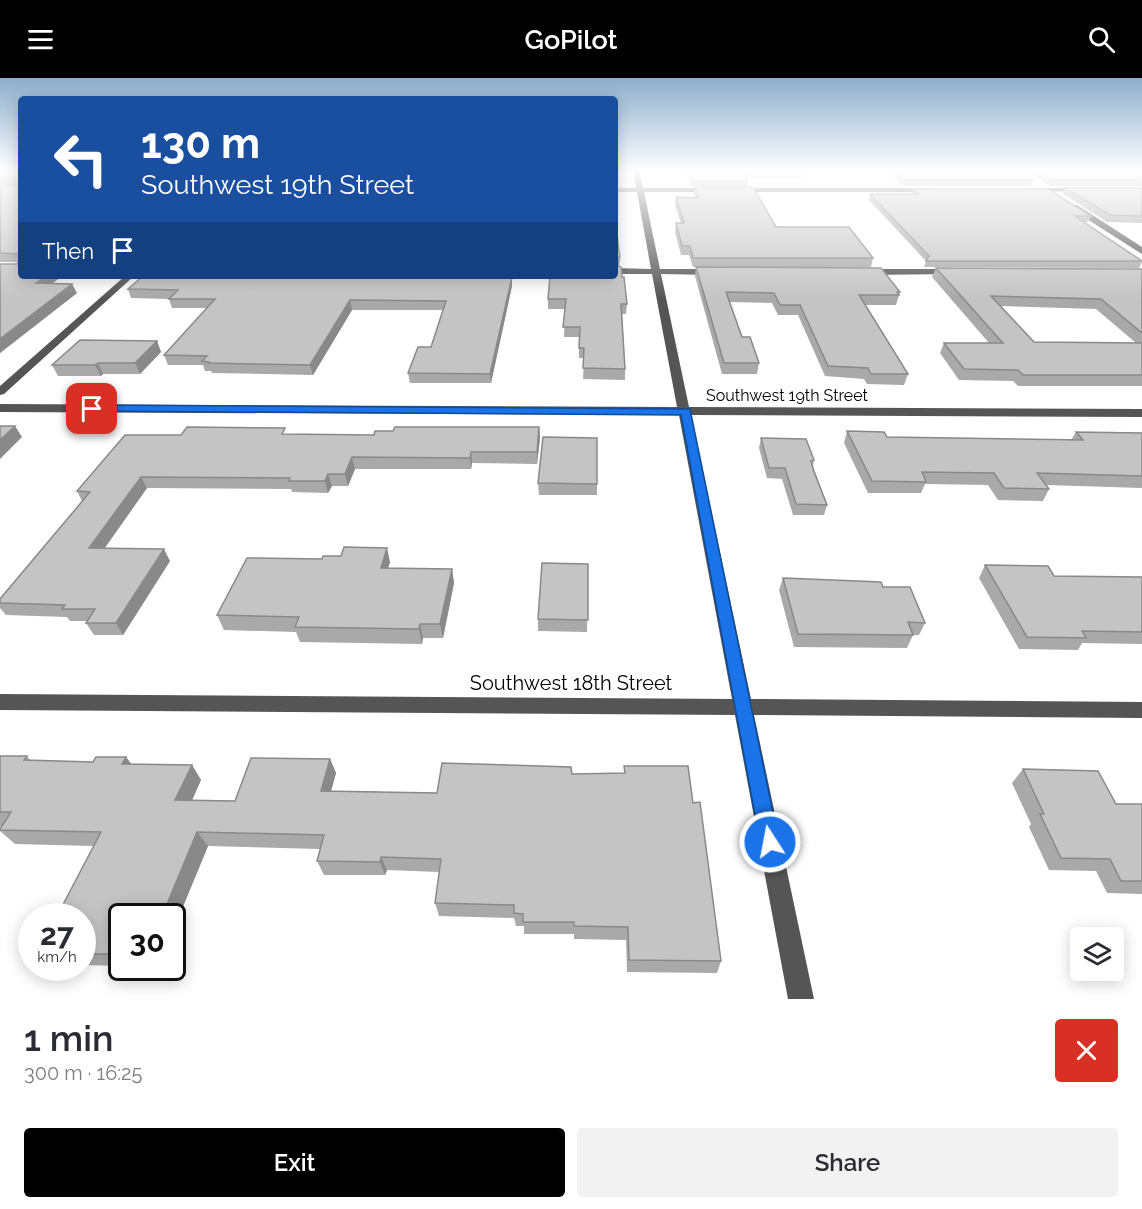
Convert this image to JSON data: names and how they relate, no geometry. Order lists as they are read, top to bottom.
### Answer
{
  "streets": {
    "street": ["Southwest 19th Street", "Southwest 18th Street"]
  },
  "page": {
    "header": "GoPilot",
    "turn": ["130 m", "Southwest 19th Street"],
    "then": "Then",
    "speed": "27 km/h",
    "limit": "30",
    "heading": ["1 min", "300 m · 16:25"],
    "buttons": ["Exit", "Share"]
  }
}
